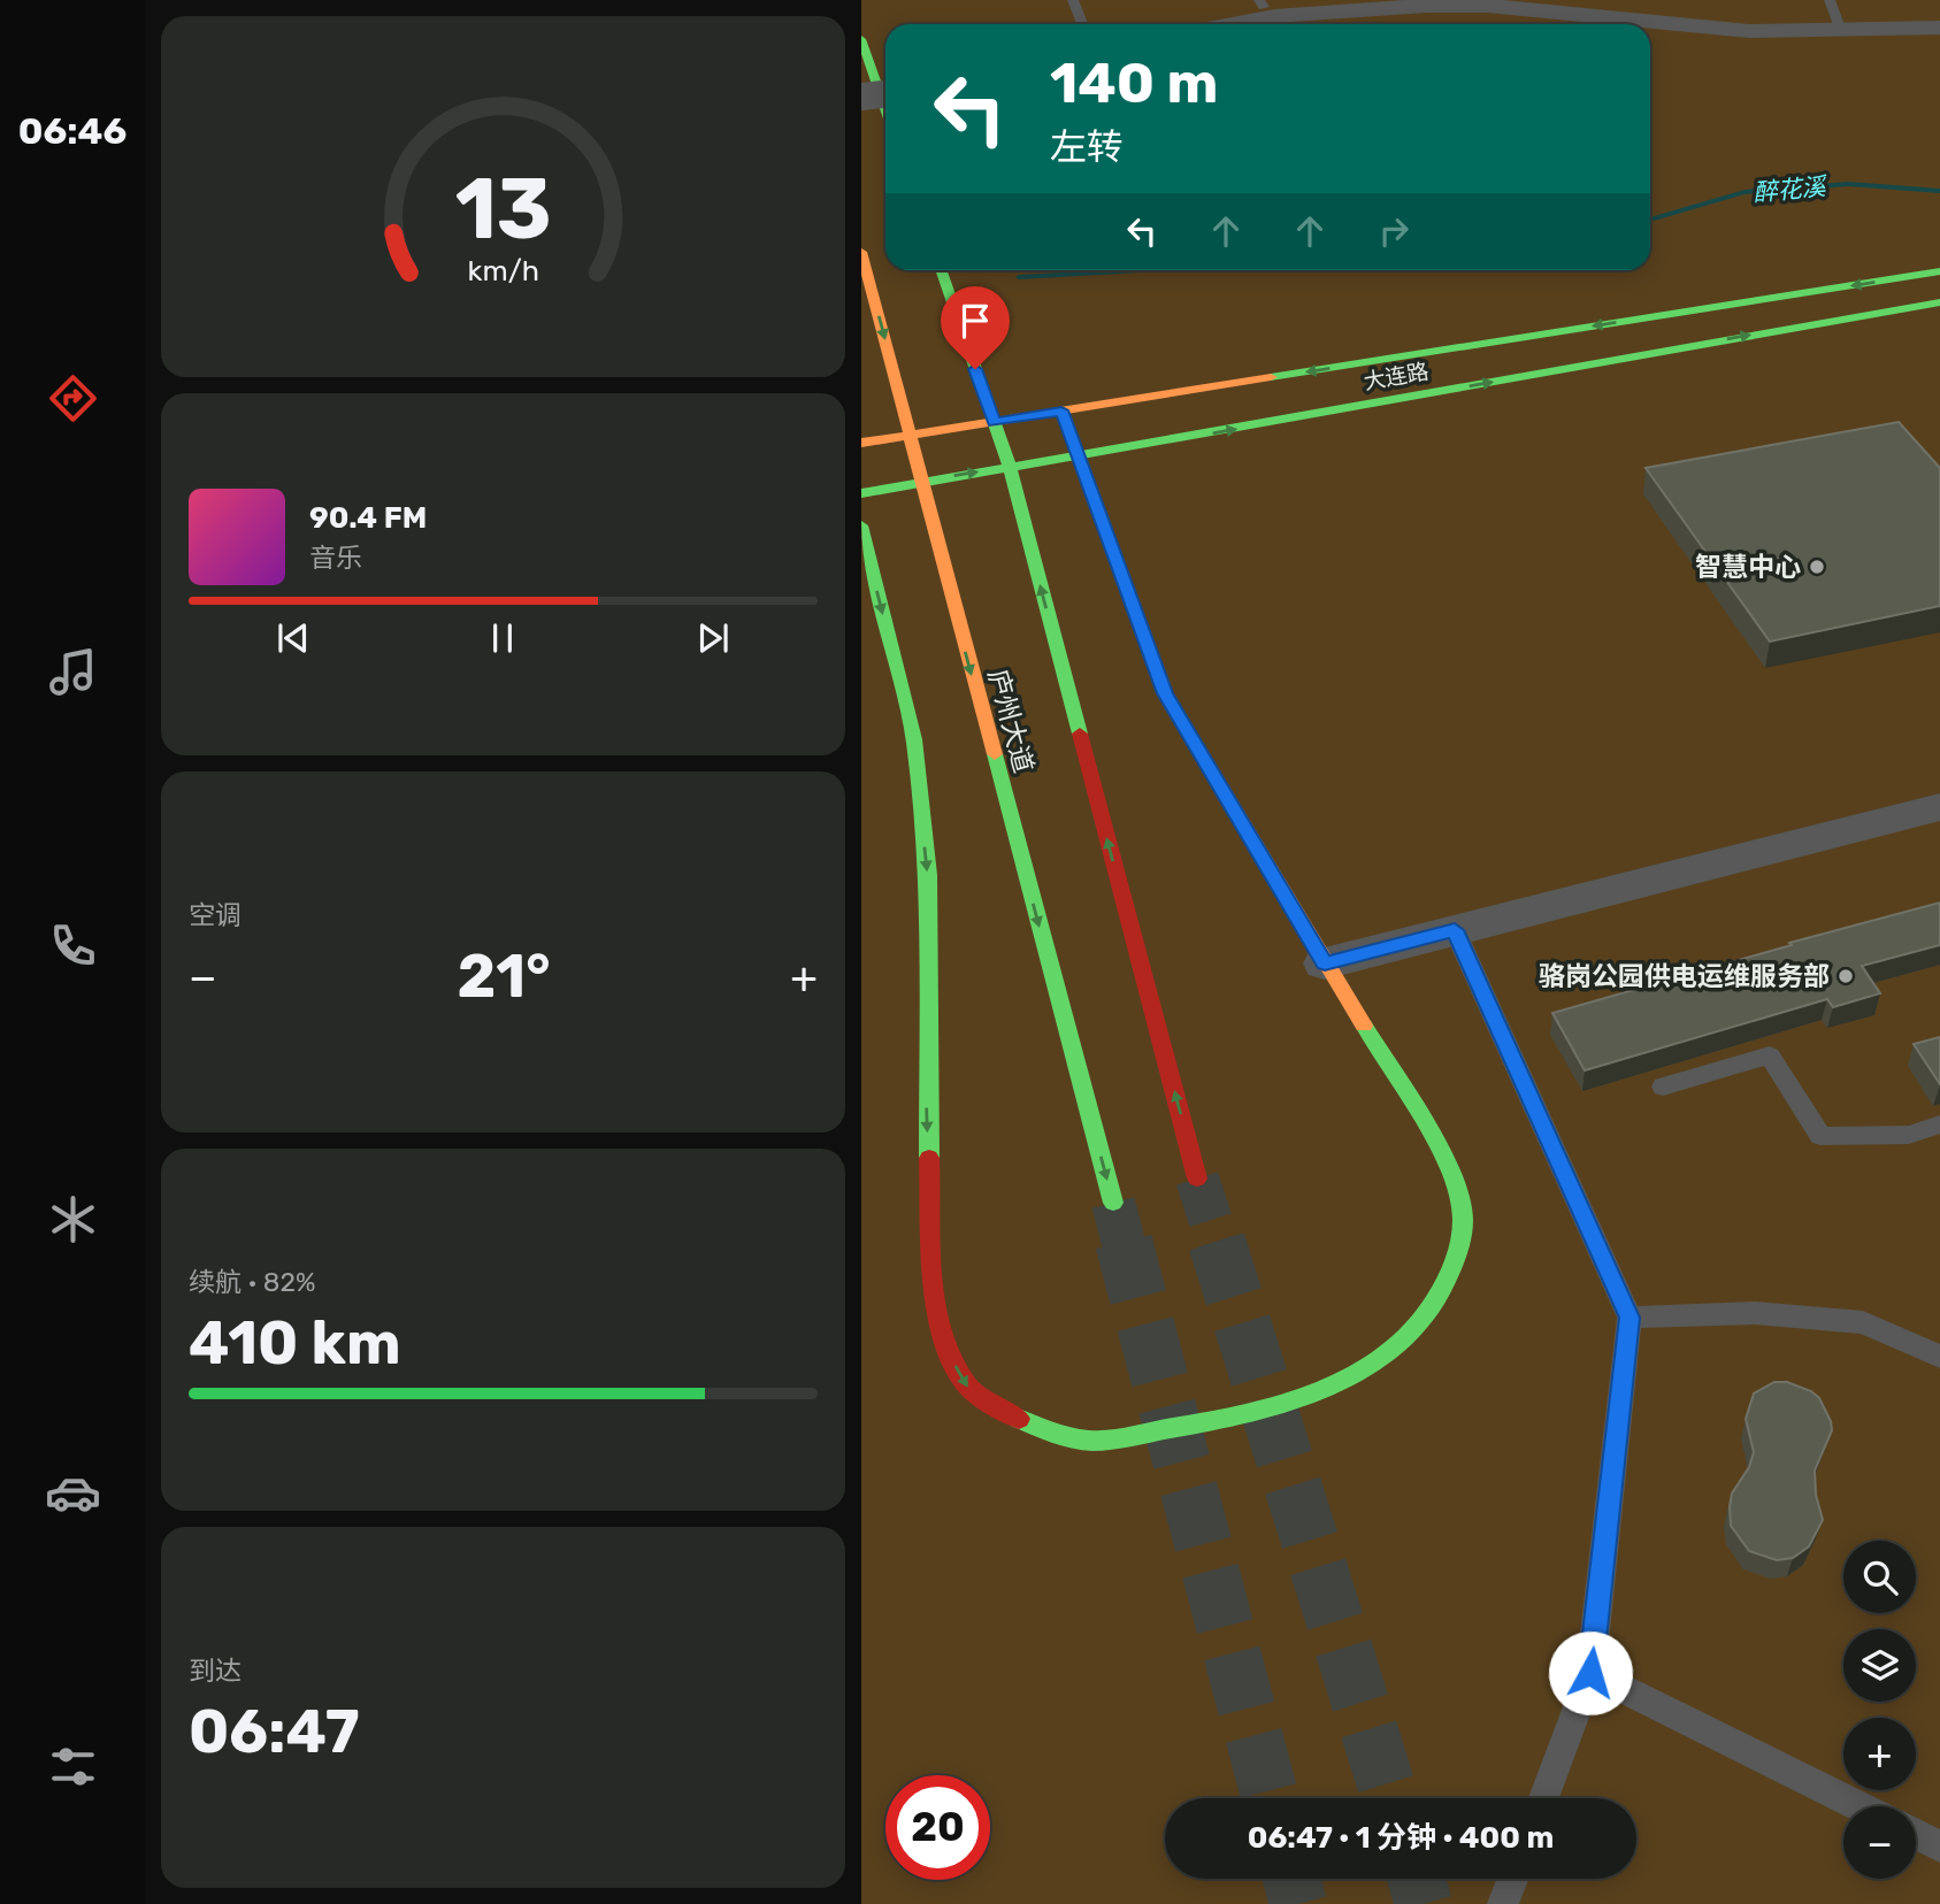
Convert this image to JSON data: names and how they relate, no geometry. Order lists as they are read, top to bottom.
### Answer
{
  "streets": {
    "main road": ["大连路", "庐州大道"]
  },
  "crossings": [
    ["大连路", "庐州大道"]
  ],
  "water": ["醉花溪"],
  "places": ["智慧中心", "骆岗公园供电运维服务部"],
  "page": {
    "tabs": "06:46",
    "turn": ["140 m", "左转"],
    "song": ["90.4 FM", "音乐"],
    "tile": [
      "空调",
      ["续航 · 82%", "410 km"],
      ["到达", "06:47"]
    ],
    "heat": ["−", "21°", "+"],
    "map_buttons": ["+", "−"],
    "limit": "20",
    "trip": "06:47 · 1 分钟 · 400 m",
    "gauge": ["13", "km/h"]
  }
}
